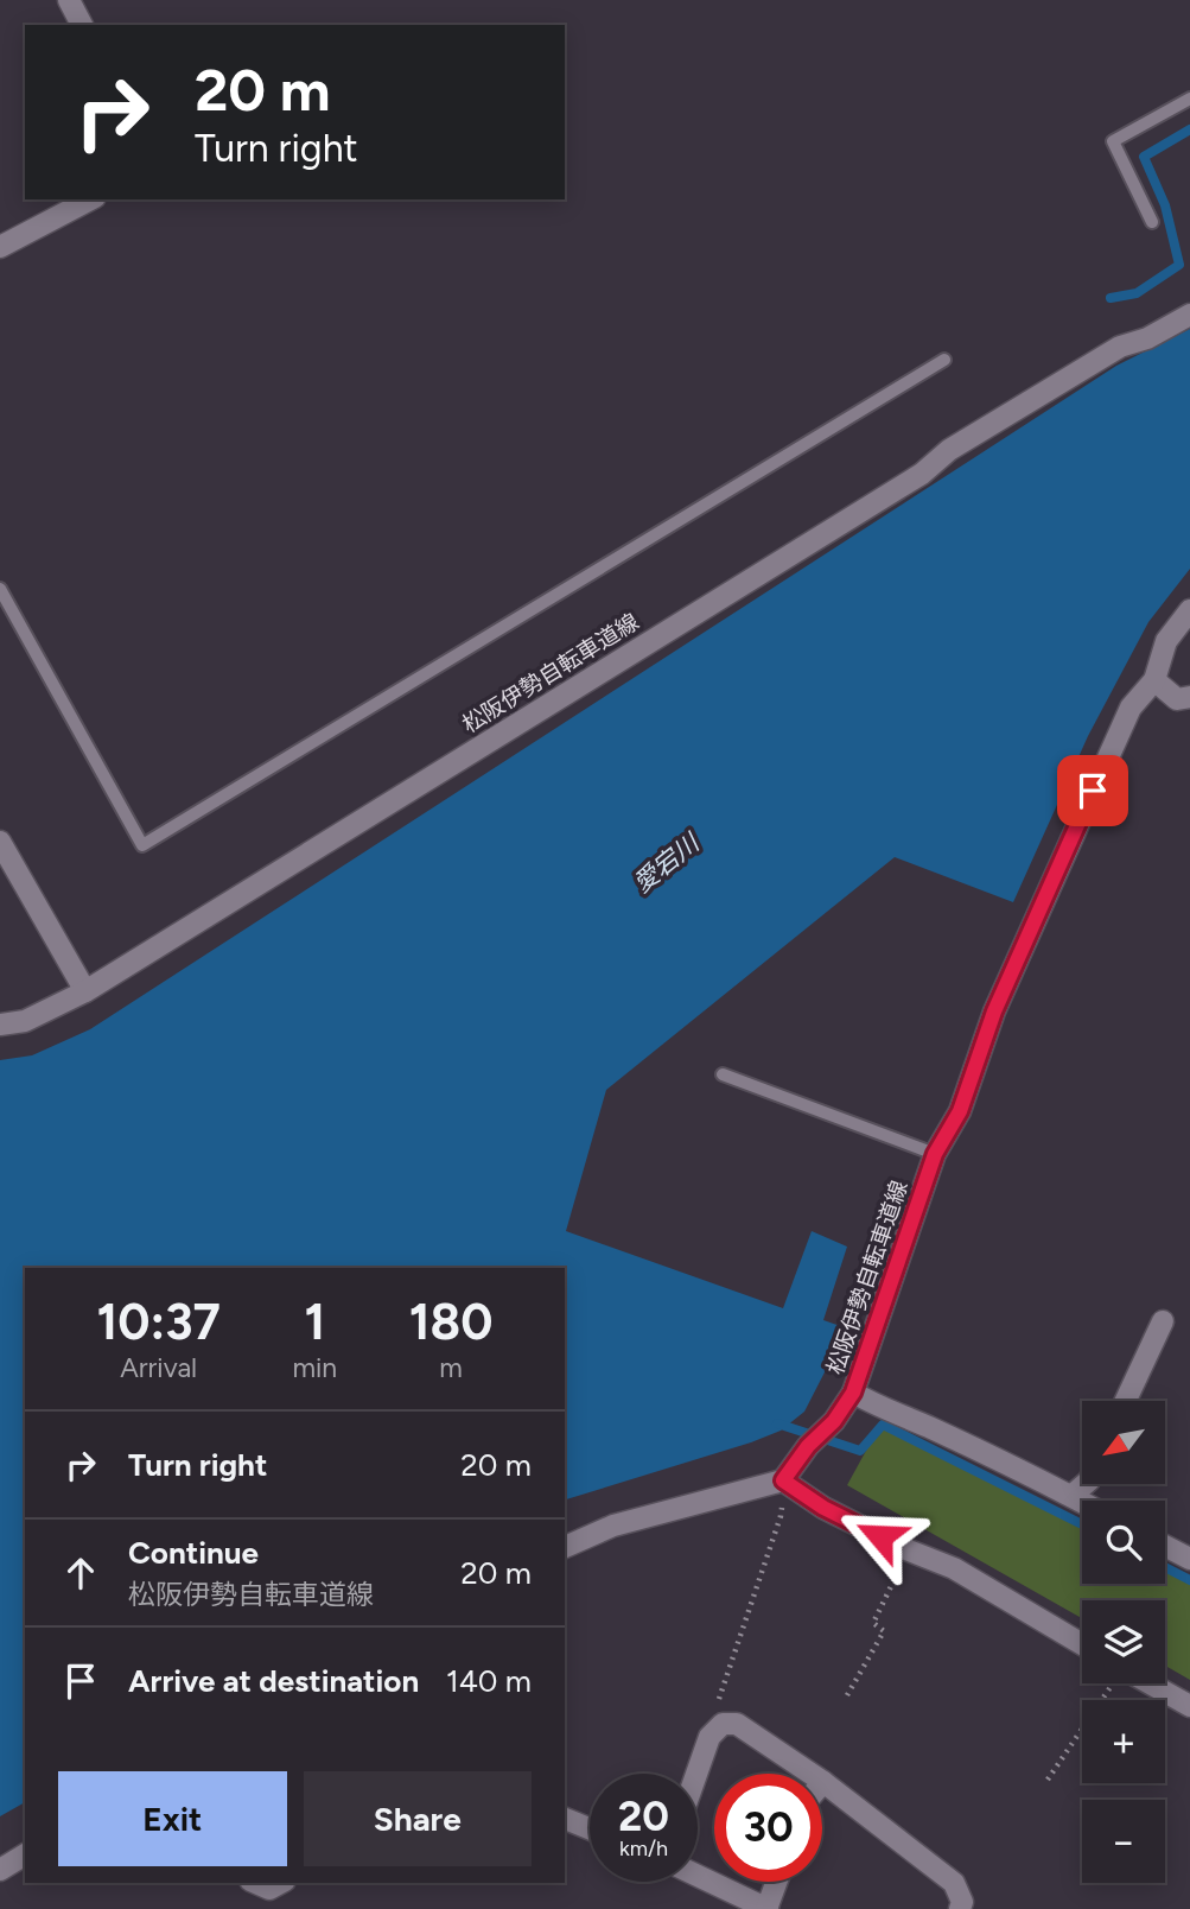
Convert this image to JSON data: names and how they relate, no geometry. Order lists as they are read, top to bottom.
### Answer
{
  "streets": {
    "street": ["松阪伊勢自転車道線"]
  },
  "water": ["愛宕川"],
  "north": "bottom left",
  "page": {
    "turn": ["20 m", "Turn right"],
    "eta": [
      "10:37",
      "Arrival",
      "1",
      "min",
      "180",
      "m"
    ],
    "map_buttons": ["+", "−"],
    "list": [
      {
        "name": "Turn right",
        "value": "20 m"
      },
      {
        "name": "Continue",
        "note": "松阪伊勢自転車道線",
        "value": "20 m"
      },
      {
        "name": "Arrive at destination",
        "value": "140 m"
      }
    ],
    "buttons": ["Exit", "Share"],
    "speed": "20 km/h",
    "limit": "30"
  }
}
